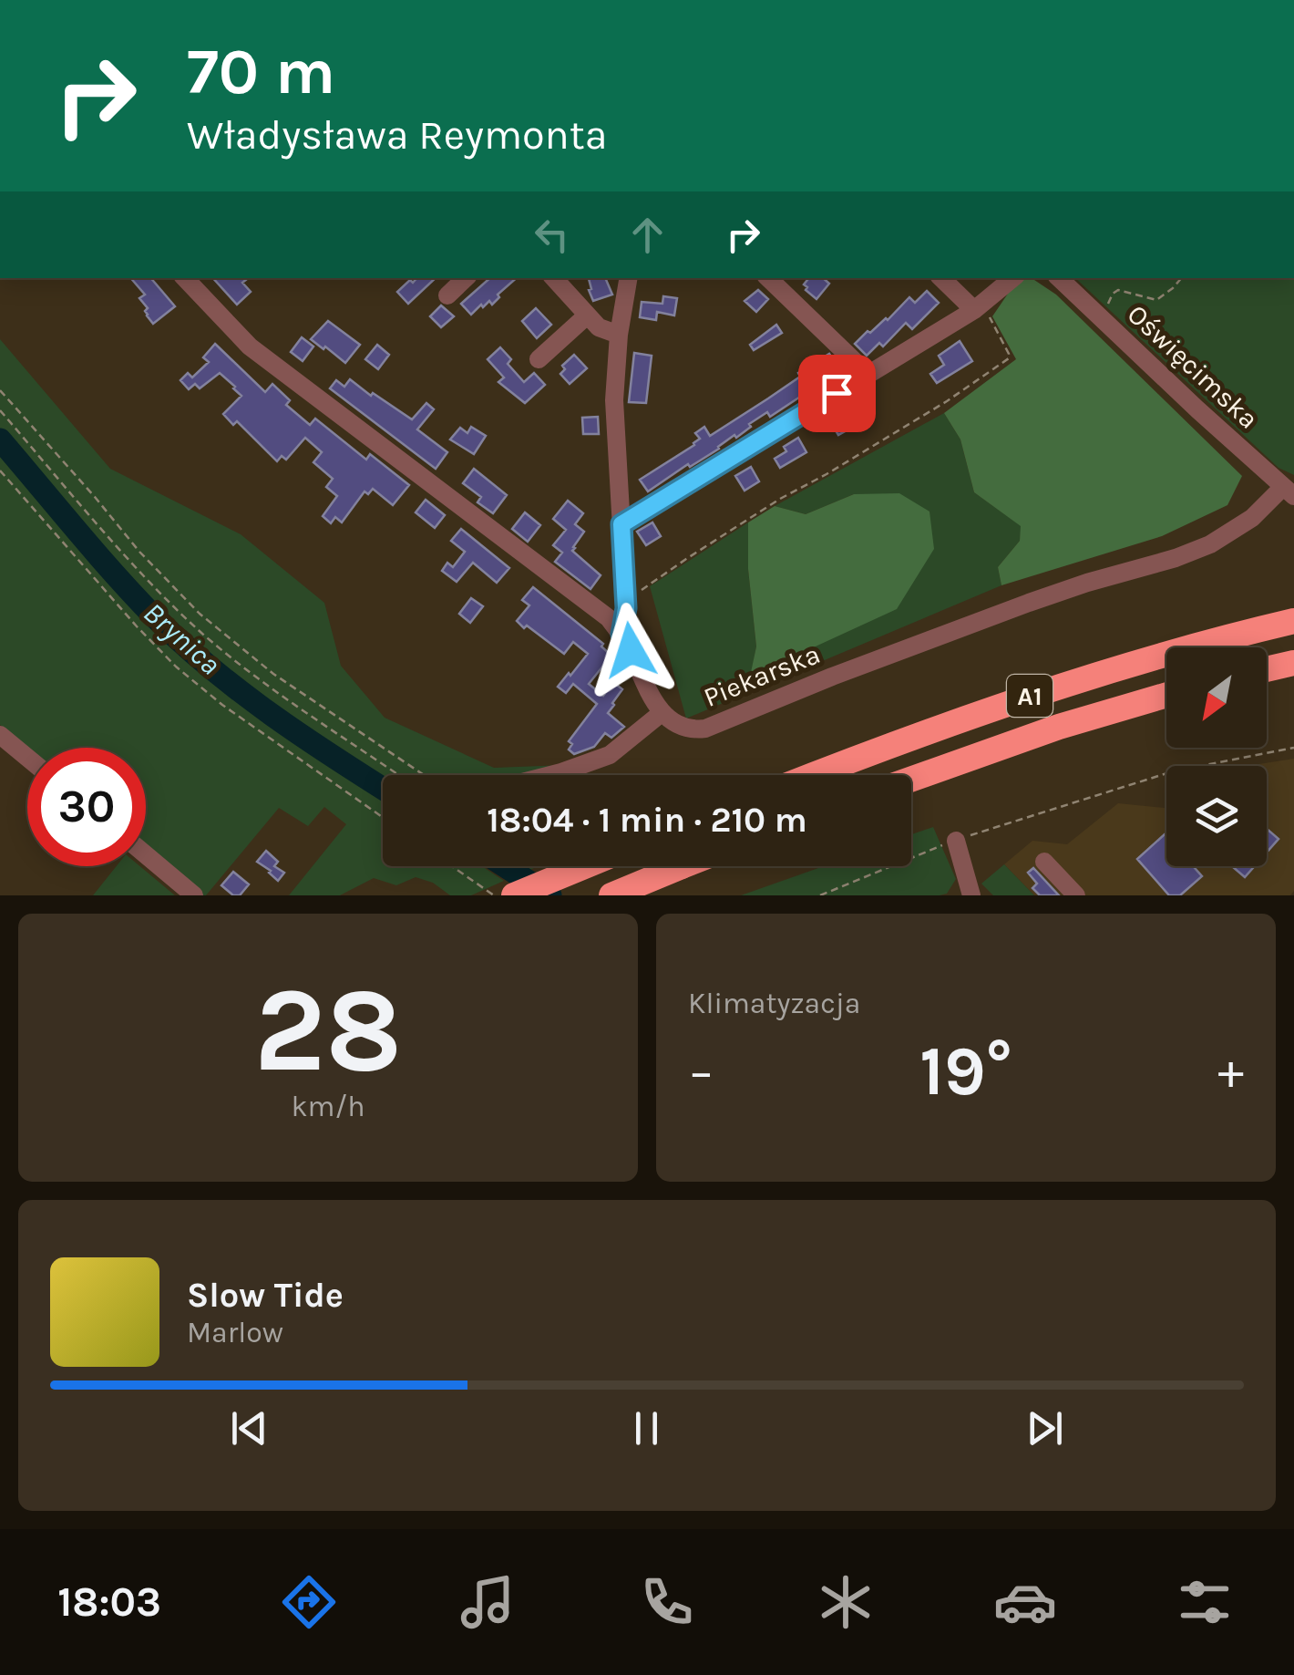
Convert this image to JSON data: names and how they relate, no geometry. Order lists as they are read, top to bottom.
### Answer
{
  "streets": {
    "highway": ["A1"],
    "street": ["Oświęcimska", "Piekarska"]
  },
  "crossings": [
    ["Oświęcimska", "Piekarska"]
  ],
  "water": ["Brynica"],
  "north": "bottom left",
  "page": {
    "turn": ["70 m", "Władysława Reymonta"],
    "limit": "30",
    "trip": "18:04 · 1 min · 210 m",
    "tile": [
      ["28", "km/h"],
      "Klimatyzacja"
    ],
    "heat": ["−", "19°", "+"],
    "song": ["Slow Tide", "Marlow"],
    "tabs": "18:03"
  }
}
